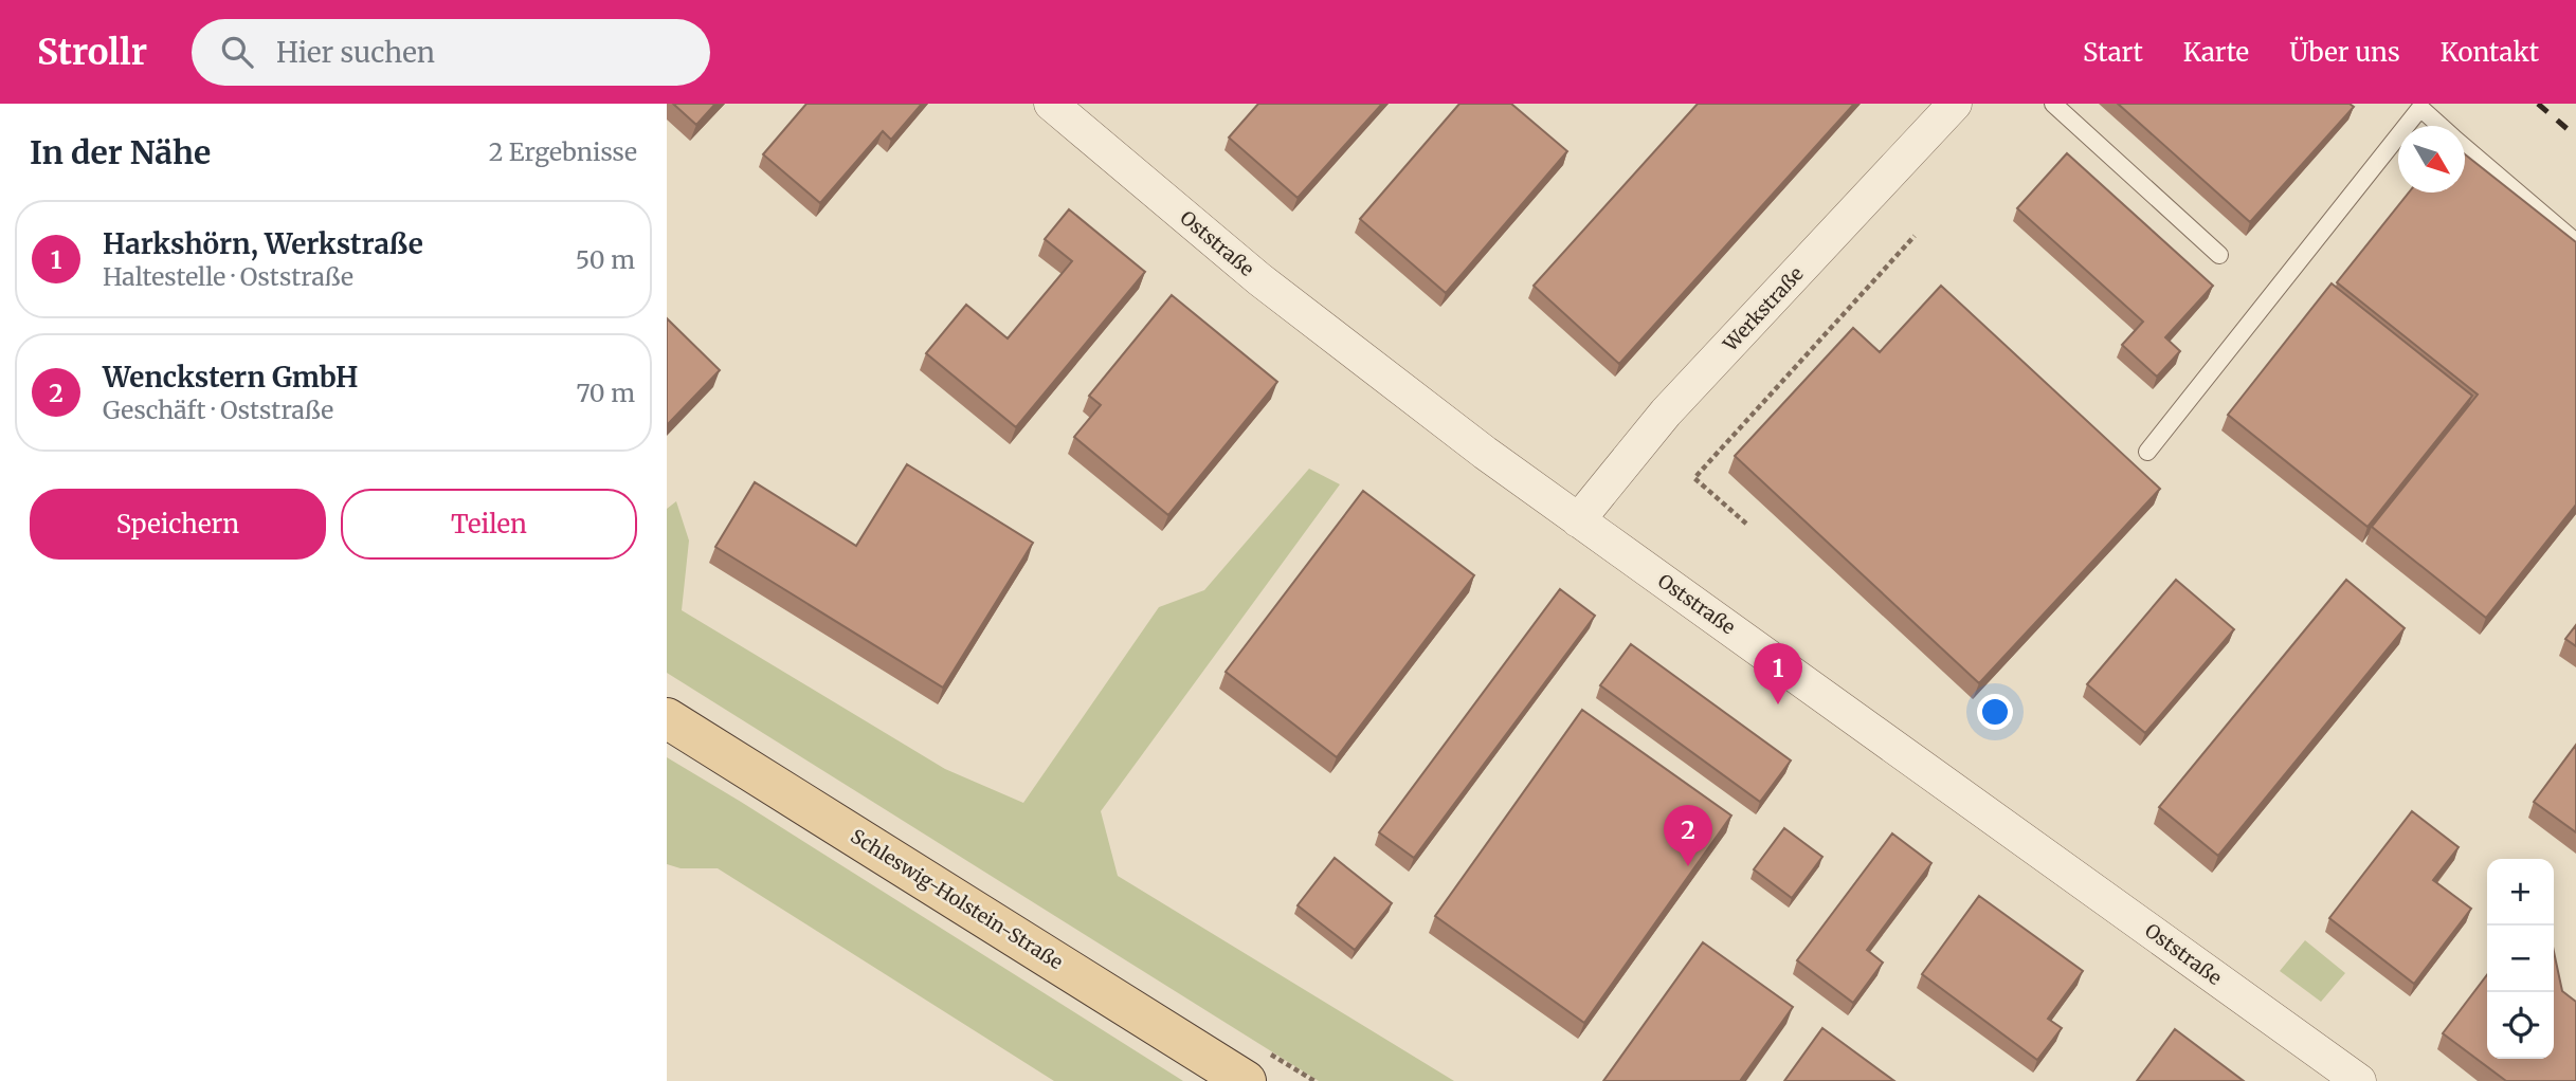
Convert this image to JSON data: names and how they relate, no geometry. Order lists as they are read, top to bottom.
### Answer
{
  "streets": {
    "main road": ["Schleswig-Holstein-Straße"],
    "street": ["Oststraße", "Werkstraße"]
  },
  "crossings": [
    ["Oststraße", "Werkstraße"]
  ],
  "north": "bottom right",
  "page": {
    "header": "Strollr",
    "search": "Hier suchen",
    "nav": [
      "Start",
      "Karte",
      "Über uns",
      "Kontakt"
    ],
    "heading": ["In der Nähe", "2 Ergebnisse"],
    "list": [
      {
        "mark": "1",
        "name": "Harkshörn, Werkstraße",
        "note": "Haltestelle · Oststraße",
        "value": "50 m"
      },
      {
        "mark": "2",
        "name": "Wenckstern GmbH",
        "note": "Geschäft · Oststraße",
        "value": "70 m"
      }
    ],
    "buttons": ["Speichern", "Teilen"],
    "pins": ["1", "2"],
    "map_buttons": ["+", "−"]
  }
}
